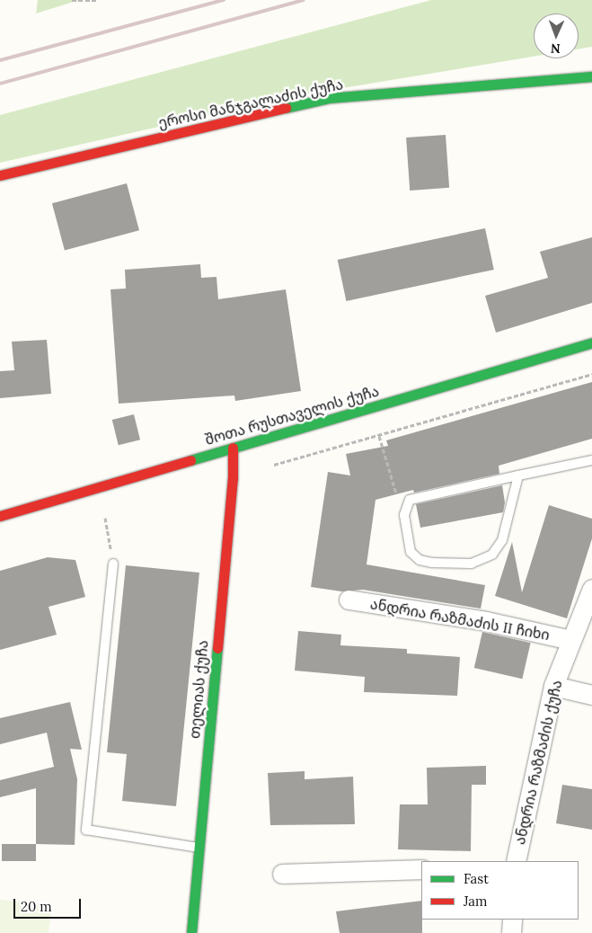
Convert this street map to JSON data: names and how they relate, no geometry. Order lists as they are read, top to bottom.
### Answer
{
  "streets": {
    "main road": ["ეროსი მანჯგალაძის ქუჩა", "შოთა რუსთაველის ქუჩა", "თელიას ქუჩა"],
    "street": ["ანდრია რაზმაძის II ჩიხი", "ანდრია რაზმაძის ქუჩა"]
  },
  "crossings": [
    ["შოთა რუსთაველის ქუჩა", "თელიას ქუჩა"],
    ["ანდრია რაზმაძის II ჩიხი", "ანდრია რაზმაძის ქუჩა"]
  ],
  "legend": ["Fast", "Jam"],
  "scale_bar": "20 m",
  "north": "bottom"
}
